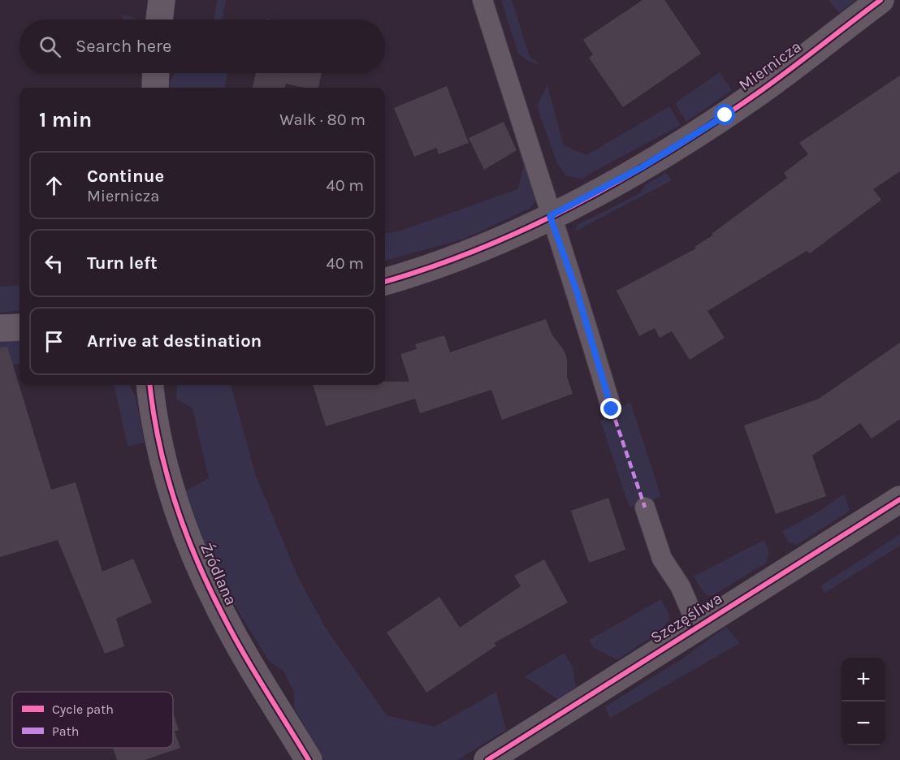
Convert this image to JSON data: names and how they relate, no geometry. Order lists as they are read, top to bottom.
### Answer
{
  "streets": {
    "street": ["Miernicza", "Źródlana", "Szczęśliwa"]
  },
  "legend": ["Cycle path", "Path"],
  "page": {
    "search": "Search here",
    "heading": ["1 min", "Walk · 80 m"],
    "list": [
      ["Continue", "Miernicza", "40 m"],
      ["Turn left", "40 m"],
      "Arrive at destination"
    ],
    "map_buttons": ["+", "−"]
  }
}
